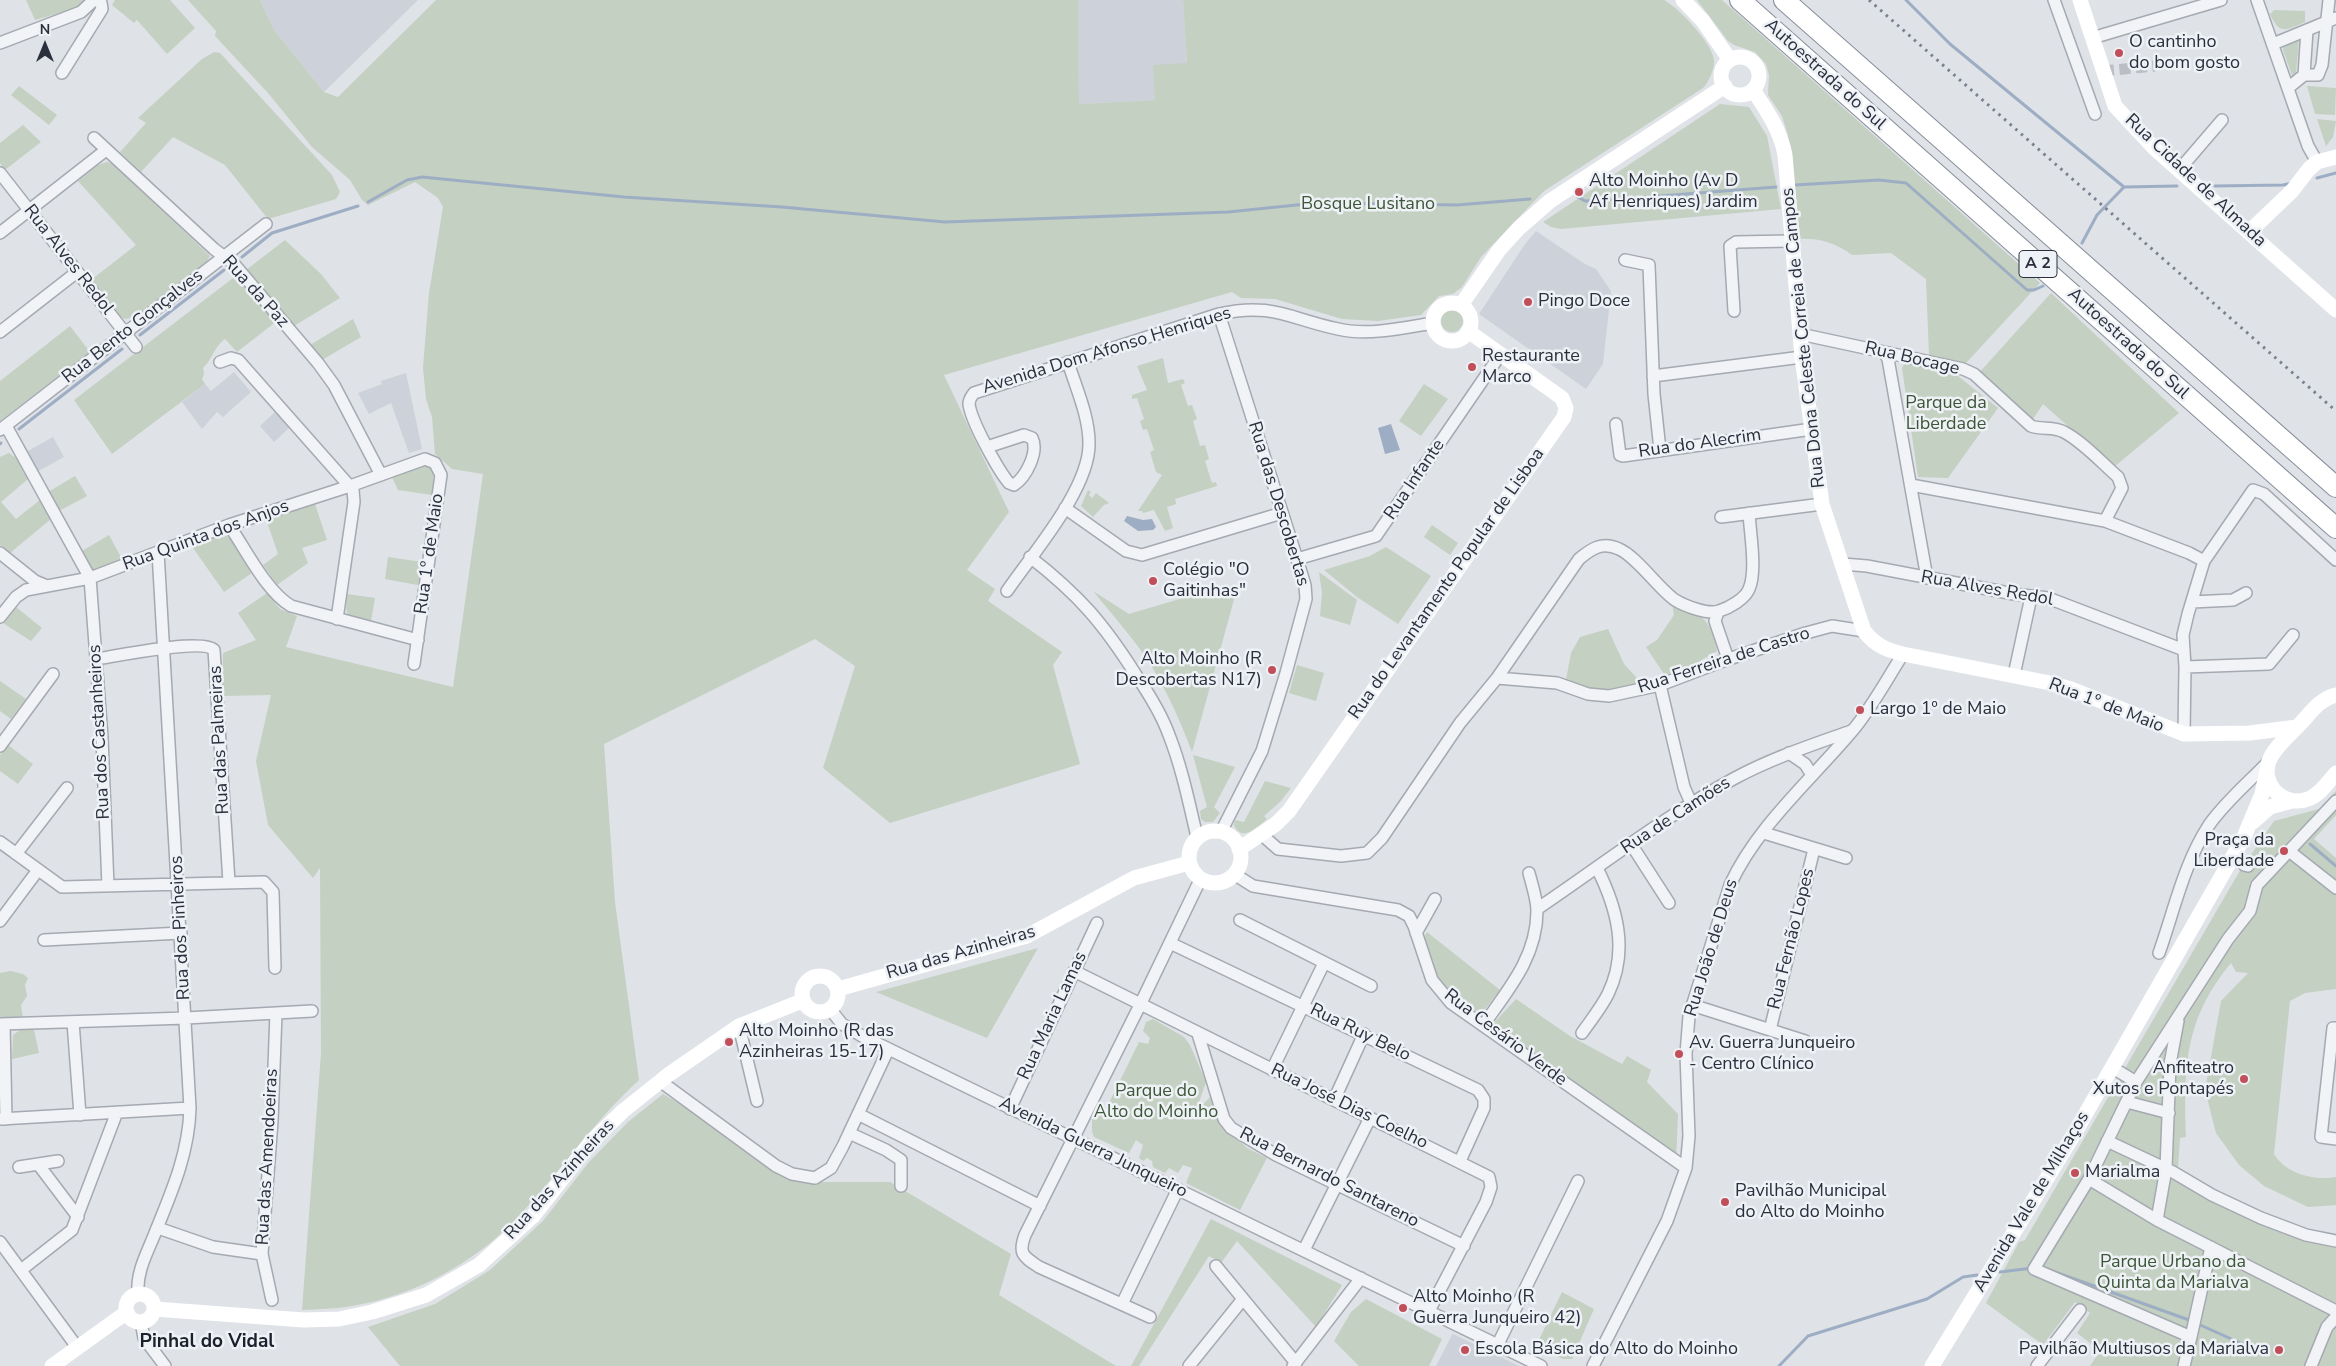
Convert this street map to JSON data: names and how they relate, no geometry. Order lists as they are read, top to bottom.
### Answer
{
  "streets": {
    "highway": ["Autoestrada do Sul", "A 2"],
    "street": [
      "Rua Cidade de Almada",
      "Rua Alves Redol",
      "Rua da Paz",
      "Rua Bento Gonçalves",
      "Rua Dona Celeste Correia de Campos",
      "Avenida Dom Afonso Henriques",
      "Rua Bocage",
      "Rua do Alecrim",
      "Rua Infante",
      "Rua das Descobertas",
      "Rua Quinta dos Anjos",
      "Rua 1º de Maio",
      "Rua do Levantamento Popular de Lisboa",
      "Rua Ferreira de Castro",
      "Rua dos Castanheiros",
      "Rua das Palmeiras",
      "Rua de Camões",
      "Rua dos Pinheiros",
      "Rua Fernão Lopes",
      "Rua João de Deus",
      "Rua das Azinheiras",
      "Rua Maria Lamas",
      "Rua Ruy Belo",
      "Rua Cesário Verde",
      "Rua José Dias Coelho",
      "Avenida Guerra Junqueiro",
      "Rua das Amendoeiras",
      "Rua Bernardo Santareno",
      "Avenida Vale de Milhaços"
    ]
  },
  "crossings": [
    ["Rua Alves Redol", "Rua Bento Gonçalves"],
    ["Rua Alves Redol", "Rua Dona Celeste Correia de Campos"],
    ["Rua da Paz", "Rua Bento Gonçalves"],
    ["Rua da Paz", "Rua Quinta dos Anjos"],
    ["Rua Dona Celeste Correia de Campos", "Rua Bocage"],
    ["Rua Dona Celeste Correia de Campos", "Rua do Alecrim"],
    ["Rua Dona Celeste Correia de Campos", "Rua Ferreira de Castro"],
    ["Avenida Dom Afonso Henriques", "Rua das Descobertas"],
    ["Avenida Dom Afonso Henriques", "Rua do Levantamento Popular de Lisboa"],
    ["Rua Infante", "Rua das Descobertas"],
    ["Rua Infante", "Rua do Levantamento Popular de Lisboa"],
    ["Rua das Descobertas", "Rua do Levantamento Popular de Lisboa"],
    ["Rua das Descobertas", "Rua das Azinheiras"],
    ["Rua das Descobertas", "Rua Cesário Verde"],
    ["Rua Quinta dos Anjos", "Rua 1º de Maio"],
    ["Rua Quinta dos Anjos", "Rua dos Castanheiros"],
    ["Rua Quinta dos Anjos", "Rua dos Pinheiros"],
    ["Rua 1º de Maio", "Rua João de Deus"],
    ["Rua do Levantamento Popular de Lisboa", "Rua das Azinheiras"],
    ["Rua do Levantamento Popular de Lisboa", "Rua Cesário Verde"],
    ["Rua das Palmeiras", "Rua dos Pinheiros"],
    ["Rua de Camões", "Rua João de Deus"],
    ["Rua dos Pinheiros", "Rua das Azinheiras"],
    ["Rua João de Deus", "Rua Cesário Verde"],
    ["Rua das Azinheiras", "Rua Cesário Verde"],
    ["Rua das Azinheiras", "Avenida Guerra Junqueiro"],
    ["Rua Maria Lamas", "Rua José Dias Coelho"],
    ["Rua Maria Lamas", "Avenida Guerra Junqueiro"],
    ["Rua Ruy Belo", "Rua José Dias Coelho"],
    ["Rua José Dias Coelho", "Rua Bernardo Santareno"]
  ],
  "districts": ["Pinhal do Vidal"],
  "parks": [
    "Bosque Lusitano",
    "Parque da Liberdade",
    "Parque do Alto do Moinho",
    "Parque Urbano da Quinta da Marialva"
  ],
  "places": [
    "O cantinho do bom gosto",
    "Alto Moinho (Av D Af Henriques) Jardim",
    "Pingo Doce",
    "Restaurante Marco",
    "Colégio \"O Gaitinhas\"",
    "Alto Moinho (R Descobertas N17)",
    "Largo 1º de Maio",
    "Praça da Liberdade",
    "Alto Moinho (R das Azinheiras 15-17)",
    "Av. Guerra Junqueiro - Centro Clínico",
    "Anfiteatro Xutos e Pontapés",
    "Marialma",
    "Pavilhão Municipal do Alto do Moinho",
    "Alto Moinho (R Guerra Junqueiro 42)",
    "Escola Básica do Alto do Moinho",
    "Pavilhão Multiusos da Marialva"
  ],
  "north": "top"
}
